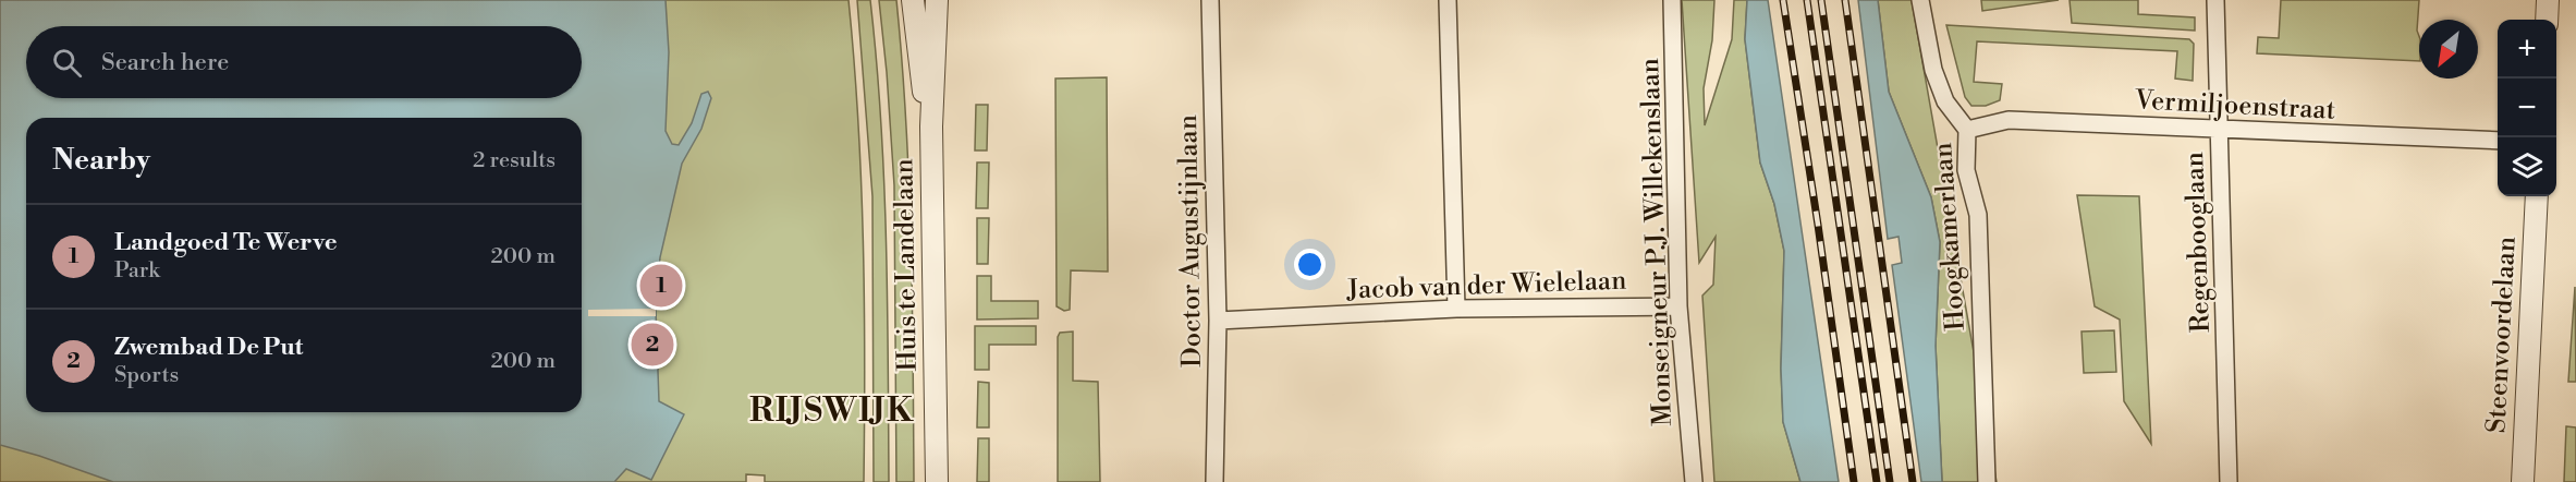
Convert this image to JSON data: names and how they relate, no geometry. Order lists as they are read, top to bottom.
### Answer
{
  "streets": {
    "street": [
      "Vermiljoenstraat",
      "Hoogkamerlaan",
      "Doctor Augustijnlaan",
      "Monseigneur P.J. Willekenslaan",
      "Regenbooglaan",
      "Huis te Landelaan",
      "Jacob van der Wielelaan",
      "Steenvoordelaan"
    ]
  },
  "crossings": [
    ["Vermiljoenstraat", "Hoogkamerlaan"],
    ["Vermiljoenstraat", "Regenbooglaan"],
    ["Doctor Augustijnlaan", "Jacob van der Wielelaan"],
    ["Monseigneur P.J. Willekenslaan", "Jacob van der Wielelaan"]
  ],
  "districts": ["RIJSWIJK"],
  "north": "bottom left",
  "page": {
    "map_buttons": ["+", "−"],
    "search": "Search here",
    "heading": ["Nearby", "2 results"],
    "list": [
      {
        "mark": "1",
        "name": "Landgoed Te Werve",
        "note": "Park",
        "value": "200 m"
      },
      {
        "mark": "2",
        "name": "Zwembad De Put",
        "note": "Sports",
        "value": "200 m"
      }
    ],
    "pins": ["1", "2"]
  }
}
